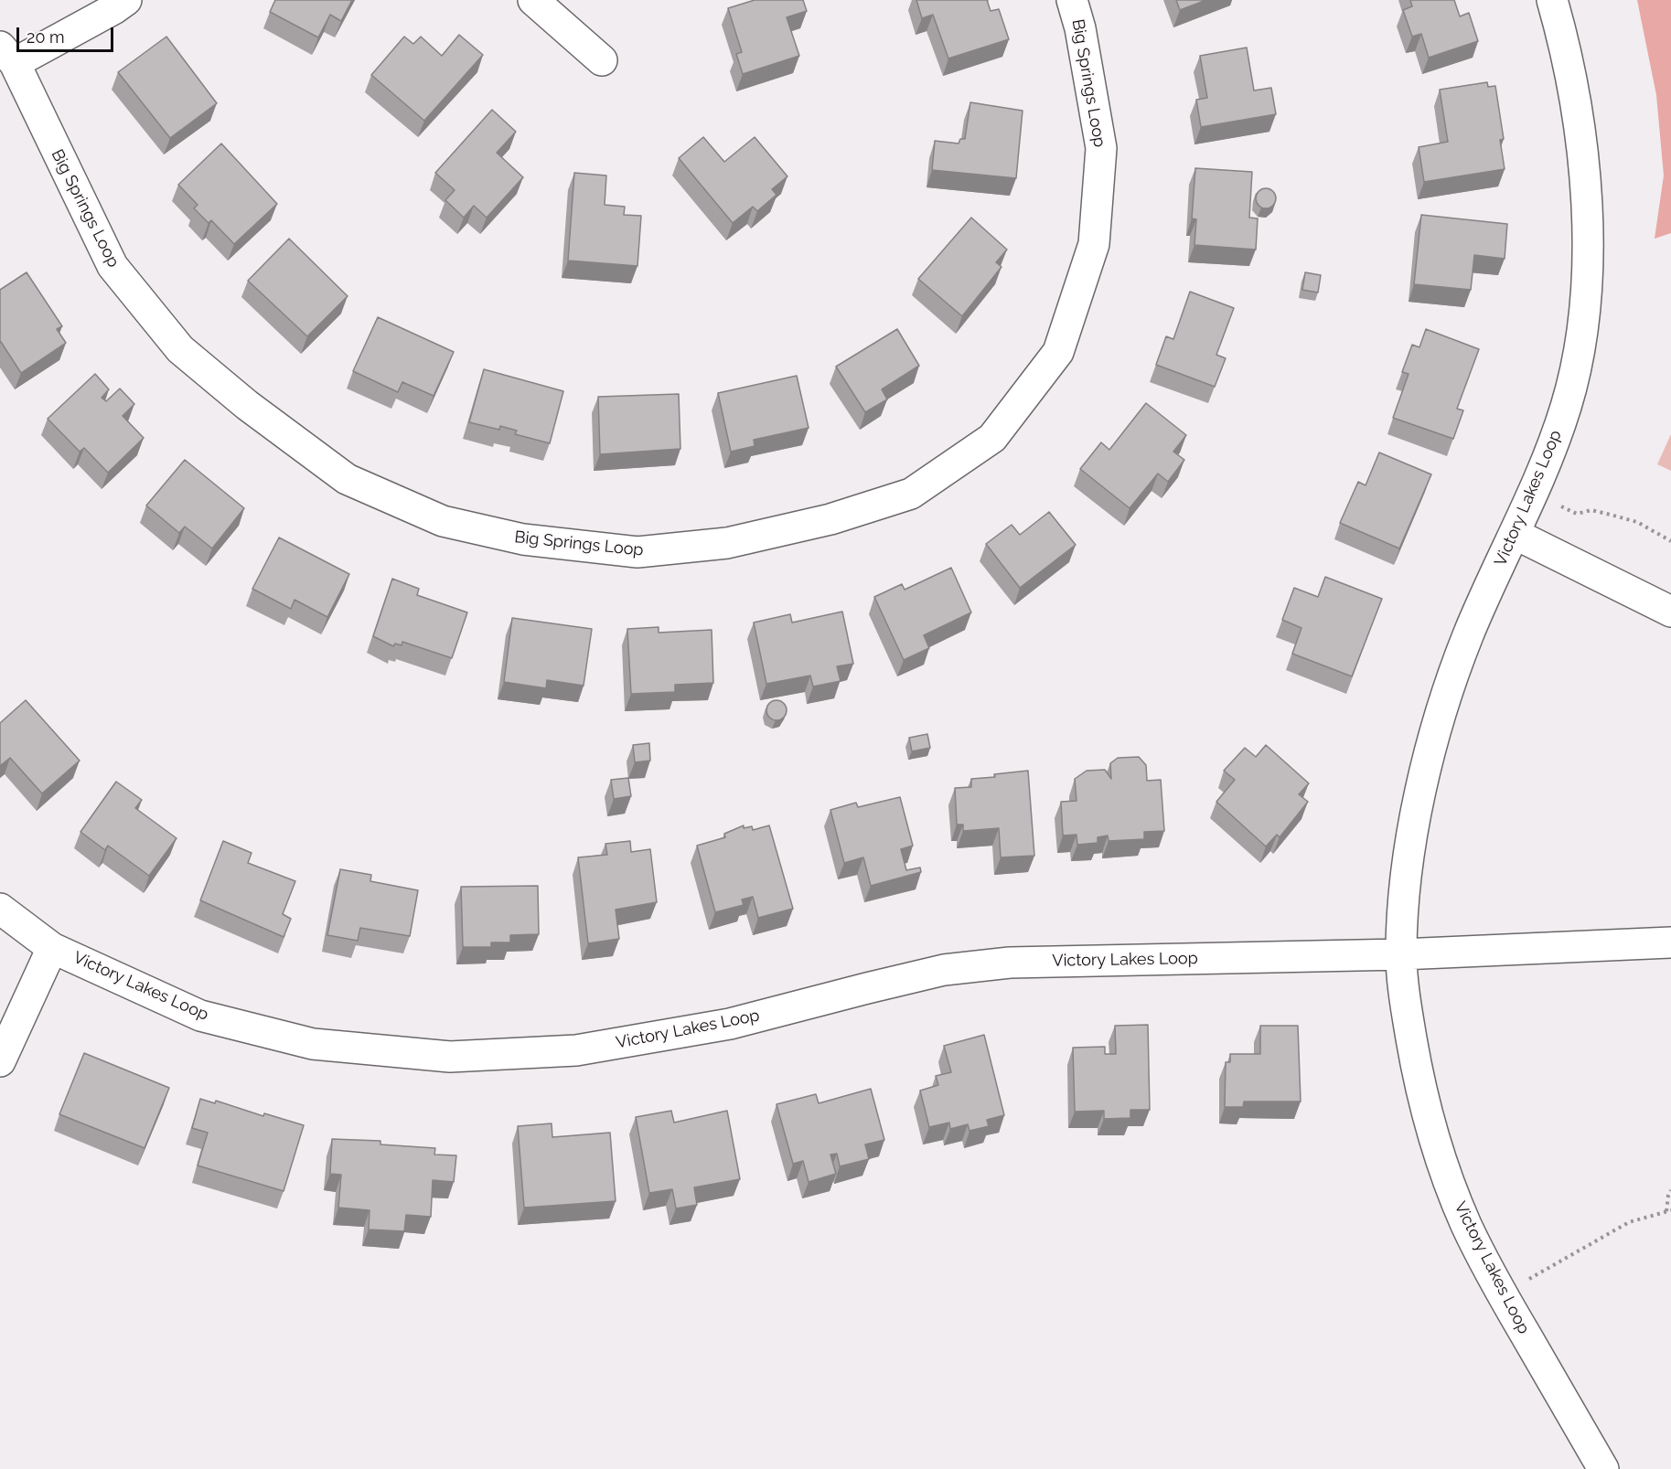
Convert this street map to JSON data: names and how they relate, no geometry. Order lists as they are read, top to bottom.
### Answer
{
  "streets": {
    "street": ["Big Springs Loop", "Victory Lakes Loop"]
  },
  "scale_bar": "20 m"
}
